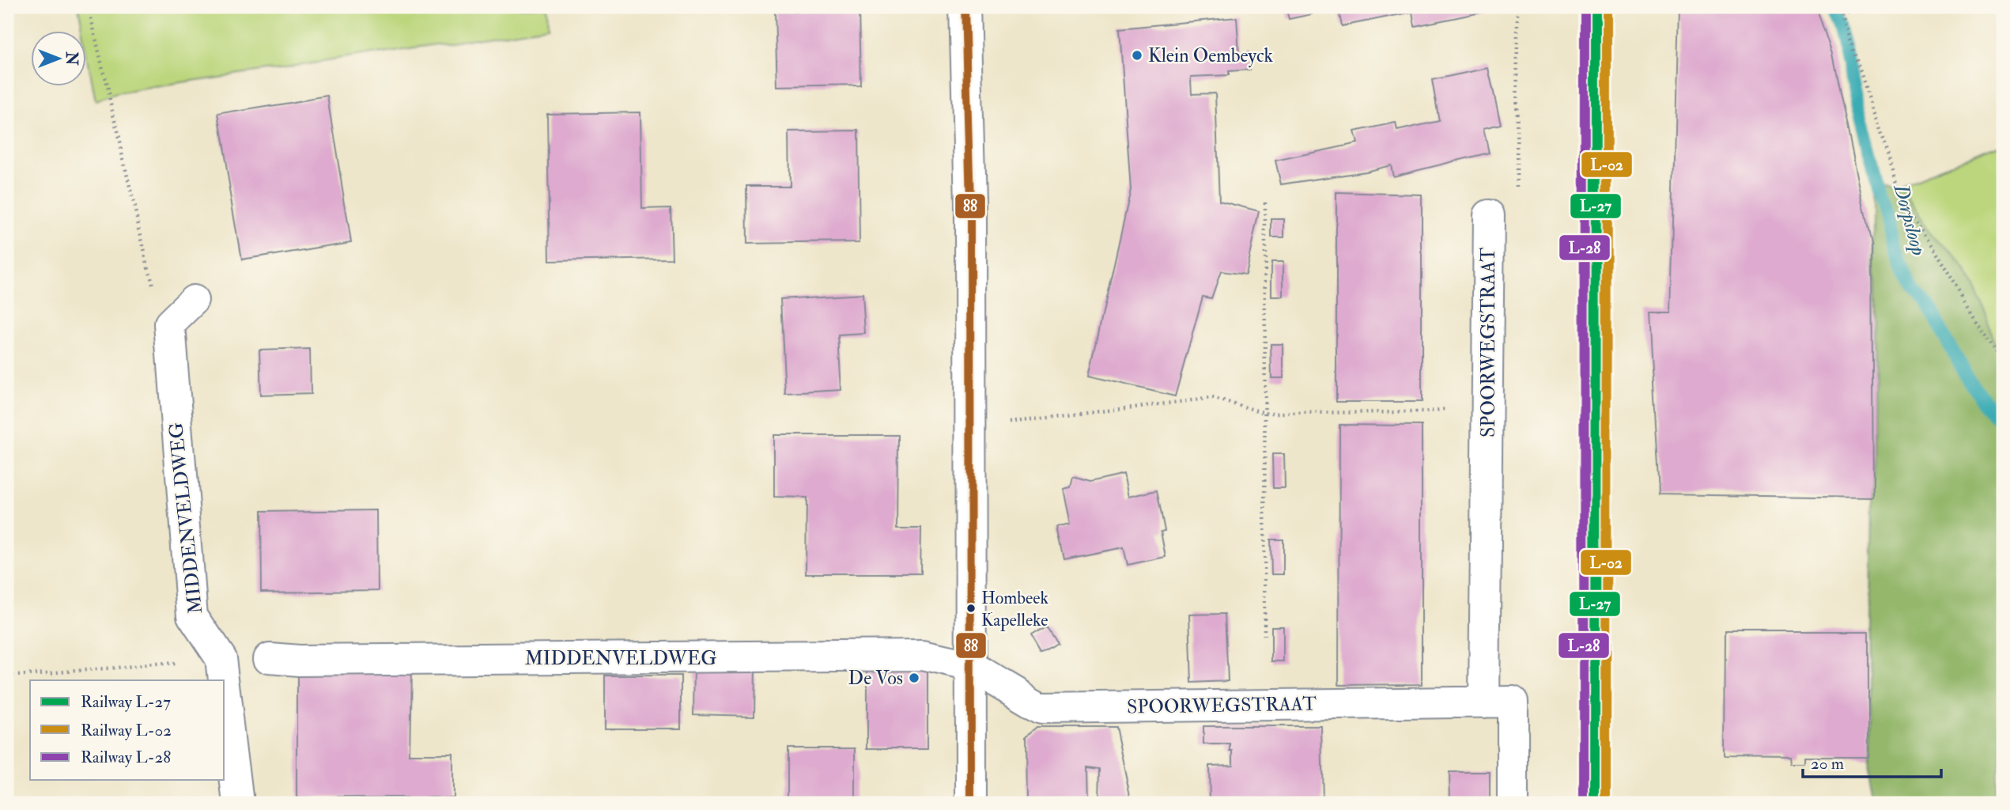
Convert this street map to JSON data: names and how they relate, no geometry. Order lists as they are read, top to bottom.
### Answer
{
  "streets": {
    "street": ["SPOORWEGSTRAAT", "MIDDENVELDWEG"]
  },
  "crossings": [
    ["SPOORWEGSTRAAT", "MIDDENVELDWEG"]
  ],
  "water": ["Dorpsloop"],
  "places": ["Klein Oembeyck", "Hombeek Kapelleke", "De Vos"],
  "lines": [
    "rail line L-27",
    "rail line L-02",
    "rail line L-28",
    "transit line 88"
  ],
  "legend": ["Railway L-27", "Railway L-02", "Railway L-28"],
  "scale_bar": "20 m",
  "north": "right"
}
